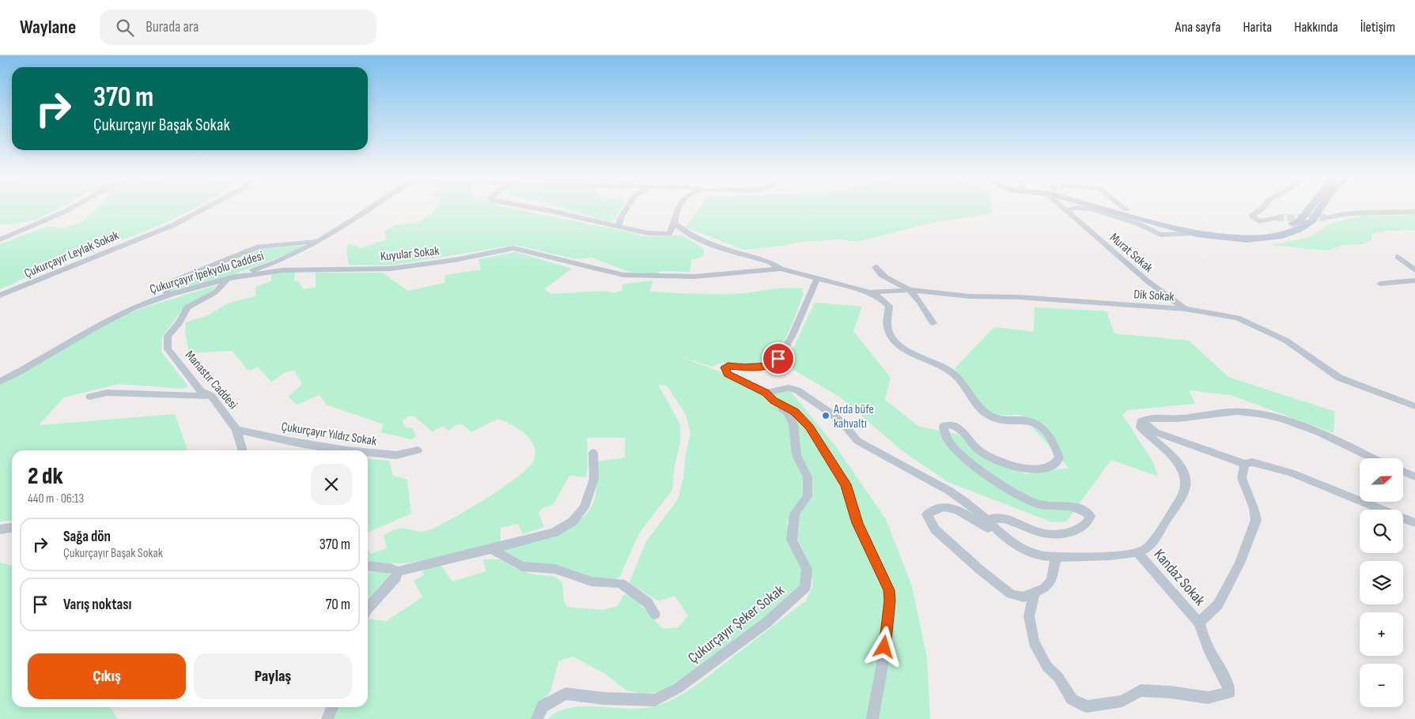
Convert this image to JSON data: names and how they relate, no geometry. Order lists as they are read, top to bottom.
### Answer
{
  "streets": {
    "street": [
      "Murat Sokak",
      "Kuyular Sokak",
      "Çukurçayır Leylak Sokak",
      "Çukurçayır İpekyolu Caddesi",
      "Dik Sokak",
      "Manastır Caddesi",
      "Çukurçayır Yıldız Sokak",
      "Kandaz Sokak",
      "Çukurçayır Şeker Sokak"
    ]
  },
  "crossings": [
    ["Murat Sokak", "Dik Sokak"],
    ["Kuyular Sokak", "Çukurçayır İpekyolu Caddesi"],
    ["Kuyular Sokak", "Manastır Caddesi"],
    ["Çukurçayır İpekyolu Caddesi", "Manastır Caddesi"],
    ["Manastır Caddesi", "Çukurçayır Yıldız Sokak"]
  ],
  "places": ["Arda büfe kahvaltı"],
  "north": "right",
  "page": {
    "header": "Waylane",
    "search": "Burada ara",
    "nav": [
      "Ana sayfa",
      "Harita",
      "Hakkında",
      "İletişim"
    ],
    "turn": ["370 m", "Çukurçayır Başak Sokak"],
    "heading": ["2 dk", "440 m · 06:13"],
    "map_buttons": ["+", "−"],
    "list": [
      {
        "name": "Sağa dön",
        "note": "Çukurçayır Başak Sokak",
        "value": "370 m"
      },
      {
        "name": "Varış noktası",
        "value": "70 m"
      }
    ],
    "buttons": ["Çıkış", "Paylaş"]
  }
}
